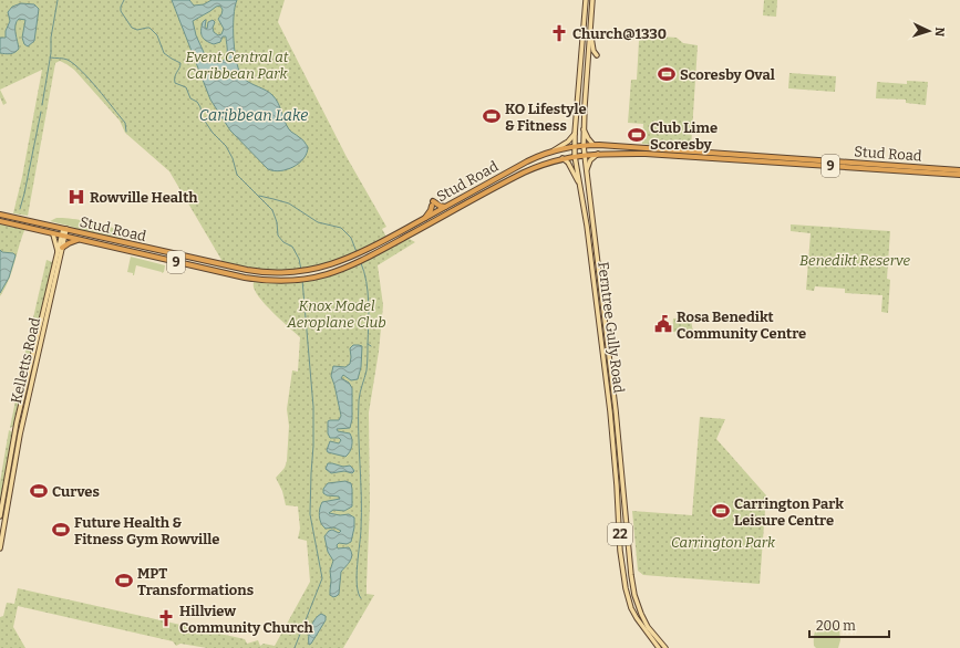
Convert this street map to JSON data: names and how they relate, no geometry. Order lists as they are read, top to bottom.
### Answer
{
  "streets": {
    "highway": ["Stud Road", "9"],
    "main road": ["Ferntree Gully Road", "Kelletts Road", "22"]
  },
  "crossings": [
    ["Stud Road", "Ferntree Gully Road"],
    ["Stud Road", "Kelletts Road"]
  ],
  "water": ["Caribbean Lake"],
  "parks": [
    "Event Central at Caribbean Park",
    "Benedikt Reserve",
    "Knox Model Aeroplane Club",
    "Carrington Park"
  ],
  "places": {
    "church": ["Church@1330", "Hillview Community Church"],
    "sports": [
      "Scoresby Oval",
      "KO Lifestyle & Fitness",
      "Club Lime Scoresby",
      "Curves",
      "Carrington Park Leisure Centre",
      "Future Health & Fitness Gym Rowville",
      "MPT Transformations"
    ],
    "hospital": ["Rowville Health"],
    "public building": ["Rosa Benedikt Community Centre"]
  },
  "scale_bar": "200 m",
  "north": "right"
}
